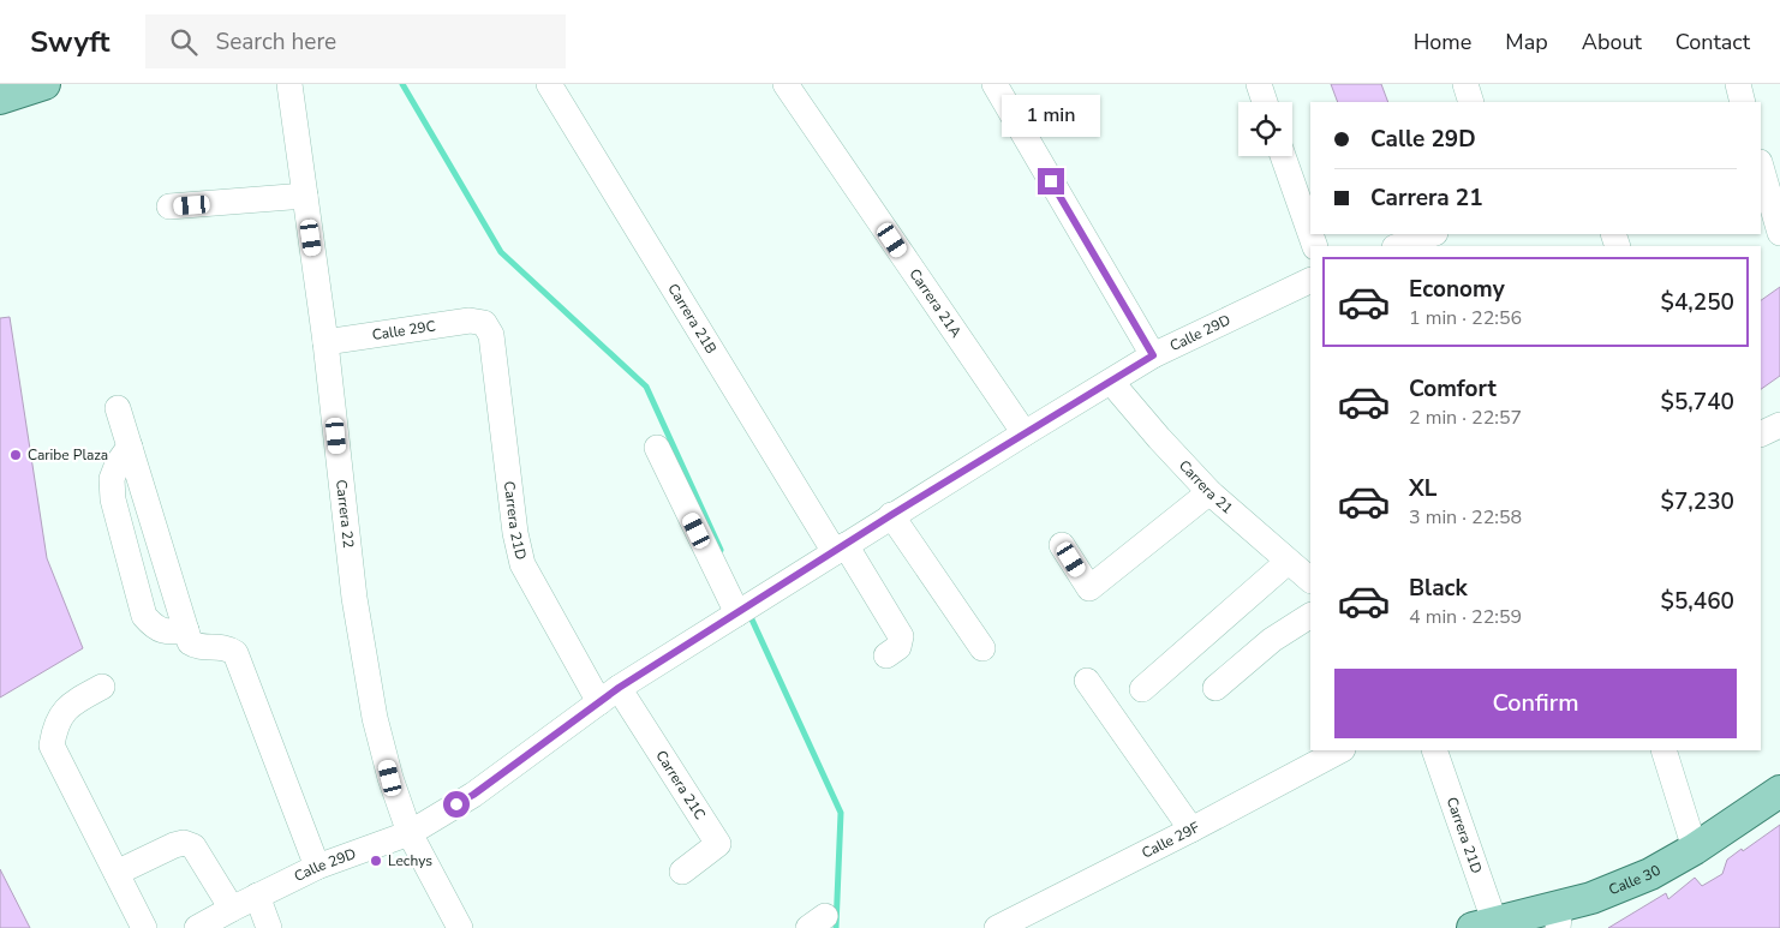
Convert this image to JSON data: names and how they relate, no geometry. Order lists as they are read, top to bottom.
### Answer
{
  "streets": {
    "main road": ["Calle 30"],
    "street": [
      "Carrera 21A",
      "Carrera 21B",
      "Calle 29C",
      "Calle 29D",
      "Carrera 21",
      "Carrera 22",
      "Carrera 21D",
      "Carrera 21C",
      "Calle 29F"
    ]
  },
  "crossings": [
    ["Carrera 21A", "Calle 29D"],
    ["Carrera 21B", "Calle 29D"],
    ["Calle 29C", "Carrera 22"],
    ["Calle 29C", "Carrera 21D"],
    ["Calle 29D", "Carrera 21"],
    ["Calle 29D", "Carrera 22"],
    ["Calle 29D", "Carrera 21D"],
    ["Calle 29D", "Carrera 21C"],
    ["Carrera 21D", "Carrera 21C"],
    ["Carrera 21D", "Calle 30"]
  ],
  "places": ["Caribe Plaza", "Lechys"],
  "page": {
    "header": "Swyft",
    "search": "Search here",
    "nav": [
      "Home",
      "Map",
      "About",
      "Contact"
    ],
    "bubble": "1 min",
    "banner": ["Calle 29D", "Carrera 21"],
    "list": [
      {
        "name": "Economy",
        "note": "1 min · 22:56",
        "value": "$4,250"
      },
      {
        "name": "Comfort",
        "note": "2 min · 22:57",
        "value": "$5,740"
      },
      {
        "name": "XL",
        "note": "3 min · 22:58",
        "value": "$7,230"
      },
      {
        "name": "Black",
        "note": "4 min · 22:59",
        "value": "$5,460"
      }
    ],
    "buttons": "Confirm"
  }
}
